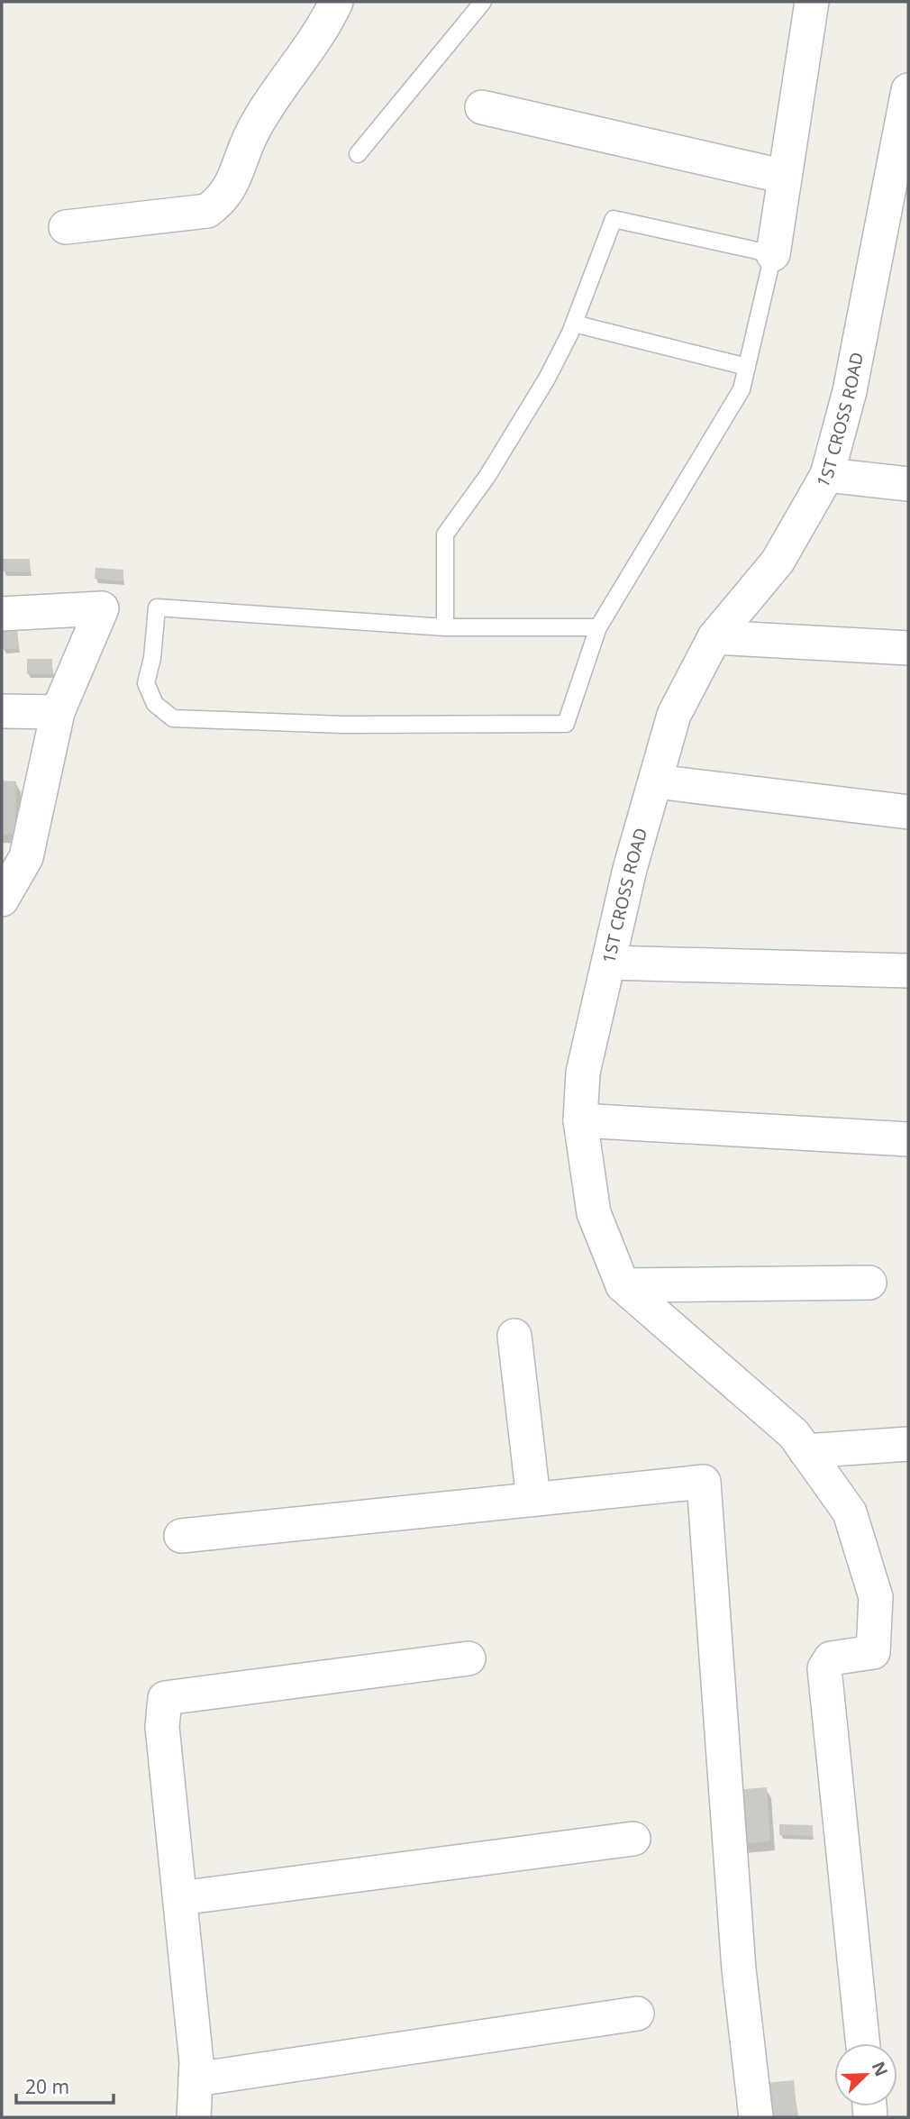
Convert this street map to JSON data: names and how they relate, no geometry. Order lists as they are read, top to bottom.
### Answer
{
  "streets": {
    "street": ["1ST CROSS ROAD"]
  },
  "scale_bar": "20 m",
  "north": "top right"
}
